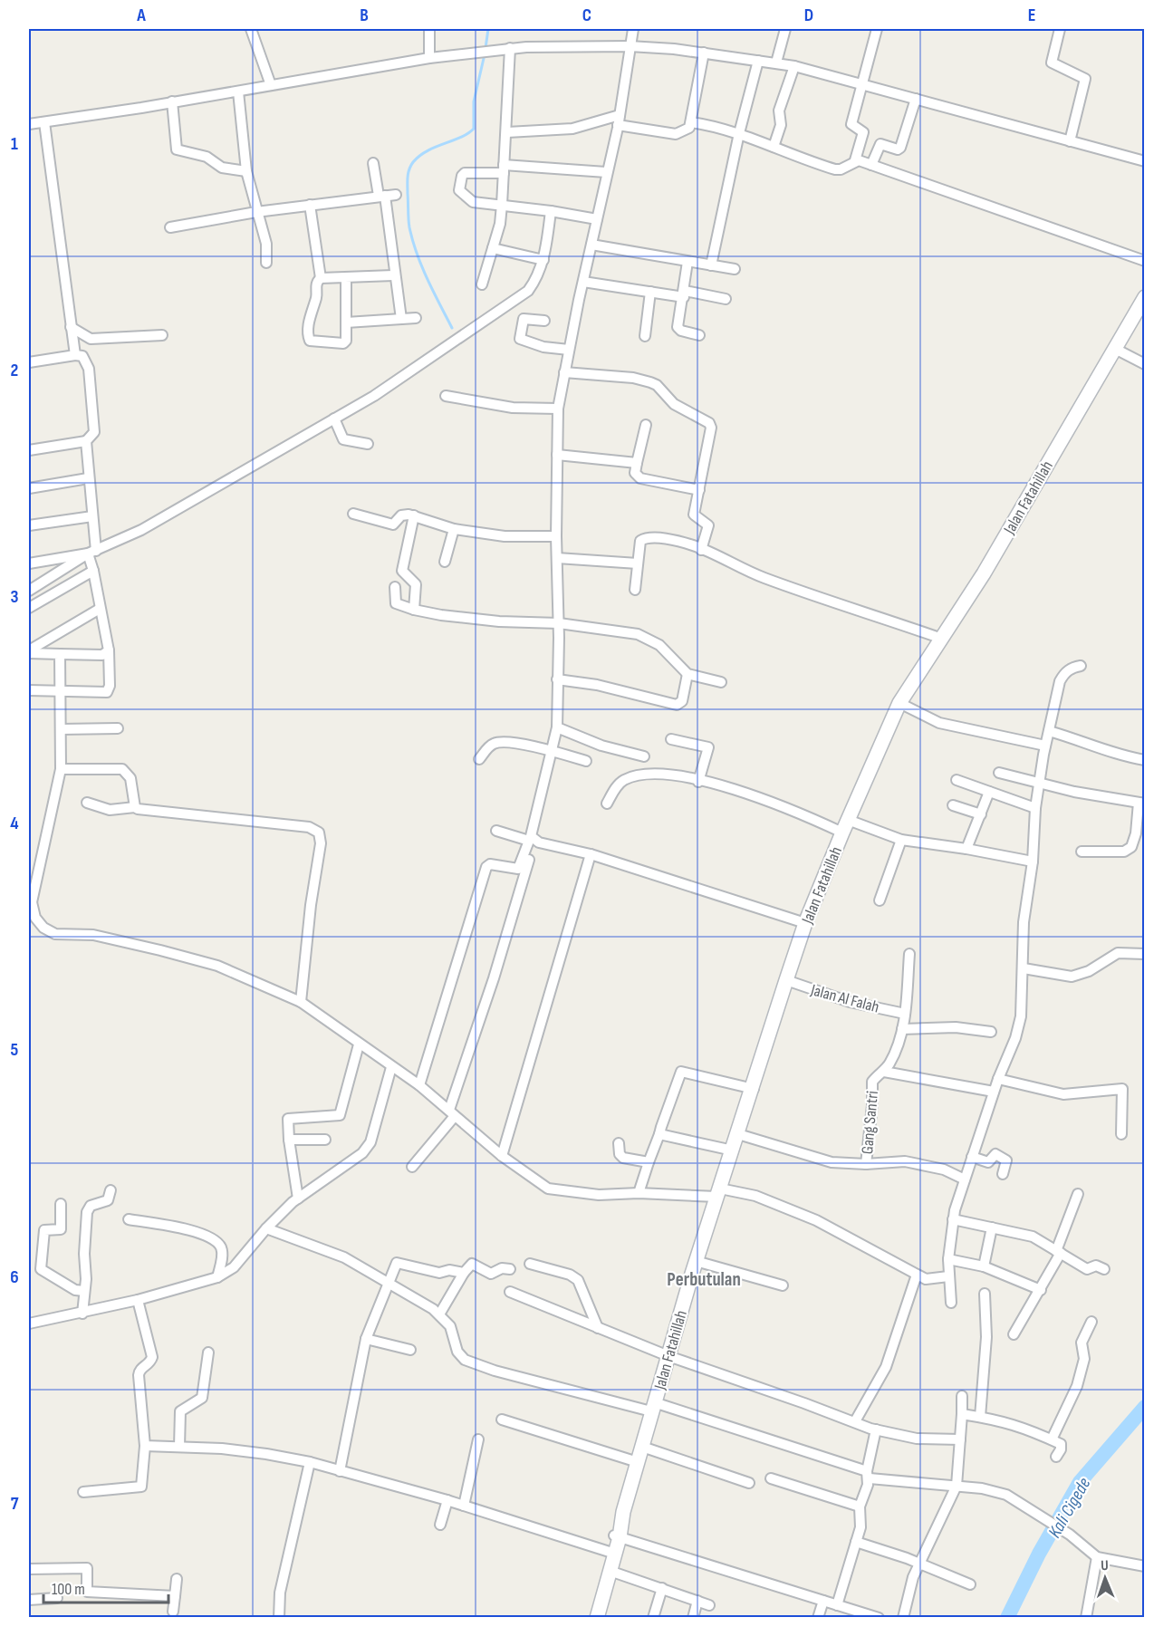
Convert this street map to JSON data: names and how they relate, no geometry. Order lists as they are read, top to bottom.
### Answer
{
  "streets": {
    "street": ["Jalan Fatahillah", "Jalan Al Falah", "Gang Santri"]
  },
  "crossings": [
    ["Jalan Fatahillah", "Jalan Al Falah"]
  ],
  "districts": ["Perbutulan"],
  "water": ["Kali Cigede"],
  "scale_bar": "100 m",
  "north": "top",
  "grid": {
    "columns": [
      "A",
      "B",
      "C",
      "D",
      "E"
    ],
    "rows": [
      "1",
      "2",
      "3",
      "4",
      "5",
      "6",
      "7"
    ]
  }
}
